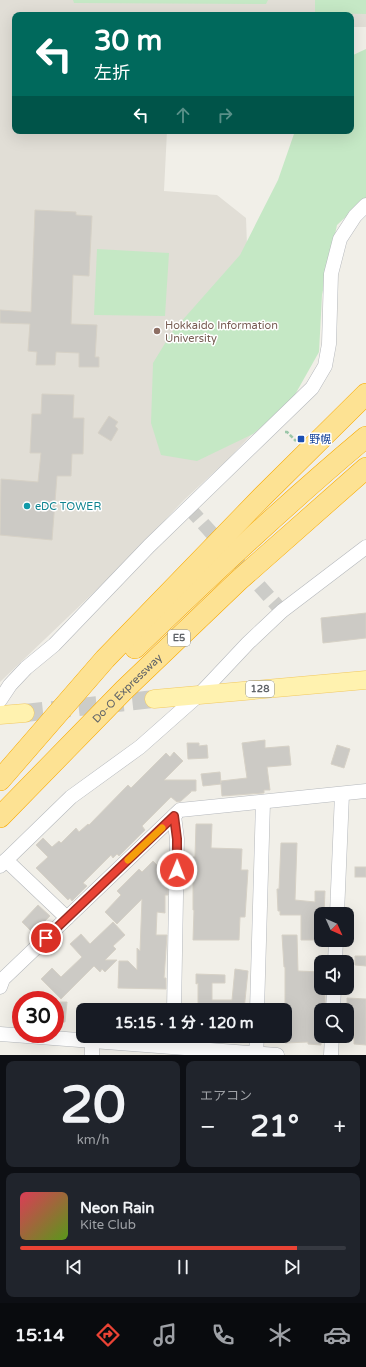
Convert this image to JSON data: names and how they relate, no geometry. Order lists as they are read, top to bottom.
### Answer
{
  "streets": {
    "highway": ["E5", "Do-O Expressway"],
    "main road": ["128"]
  },
  "places": {
    "other": ["Hokkaido Information University", "eDC TOWER"],
    "transit": ["野幌"]
  },
  "north": "bottom right",
  "page": {
    "turn": ["30 m", "左折"],
    "limit": "30",
    "trip": "15:15 · 1 分 · 120 m",
    "tile": [
      ["20", "km/h"],
      "エアコン"
    ],
    "heat": ["−", "21°", "+"],
    "song": ["Neon Rain", "Kite Club"],
    "tabs": "15:14"
  }
}
